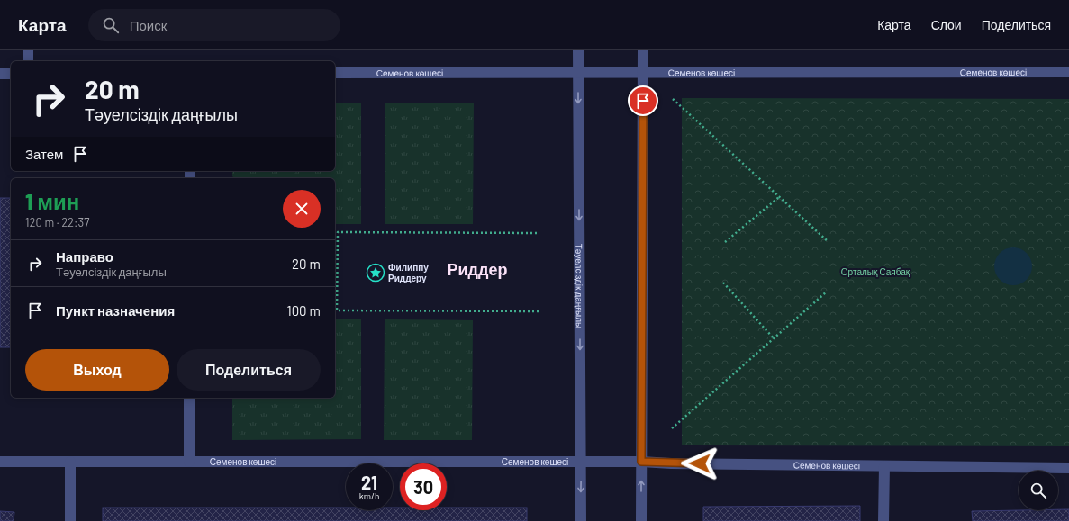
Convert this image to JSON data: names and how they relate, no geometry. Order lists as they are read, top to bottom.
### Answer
{
  "streets": {
    "street": ["Семенов көшесі", "Тәуелсіздік даңғылы"]
  },
  "crossings": [
    ["Семенов көшесі", "Тәуелсіздік даңғылы"]
  ],
  "districts": ["Риддер"],
  "parks": ["Орталық Саябақ"],
  "places": {
    "place": ["Филиппу Риддеру"]
  },
  "page": {
    "header": "Карта",
    "search": "Поиск",
    "nav": ["Карта", "Слои", "Поделиться"],
    "turn": ["20 m", "Тәуелсіздік даңғылы"],
    "then": "Затем",
    "heading": ["1 мин", "120 m · 22:37"],
    "list": [
      {
        "name": "Направо",
        "note": "Тәуелсіздік даңғылы",
        "value": "20 m"
      },
      {
        "name": "Пункт назначения",
        "value": "100 m"
      }
    ],
    "buttons": ["Выход", "Поделиться"],
    "speed": "21 km/h",
    "limit": "30"
  }
}
